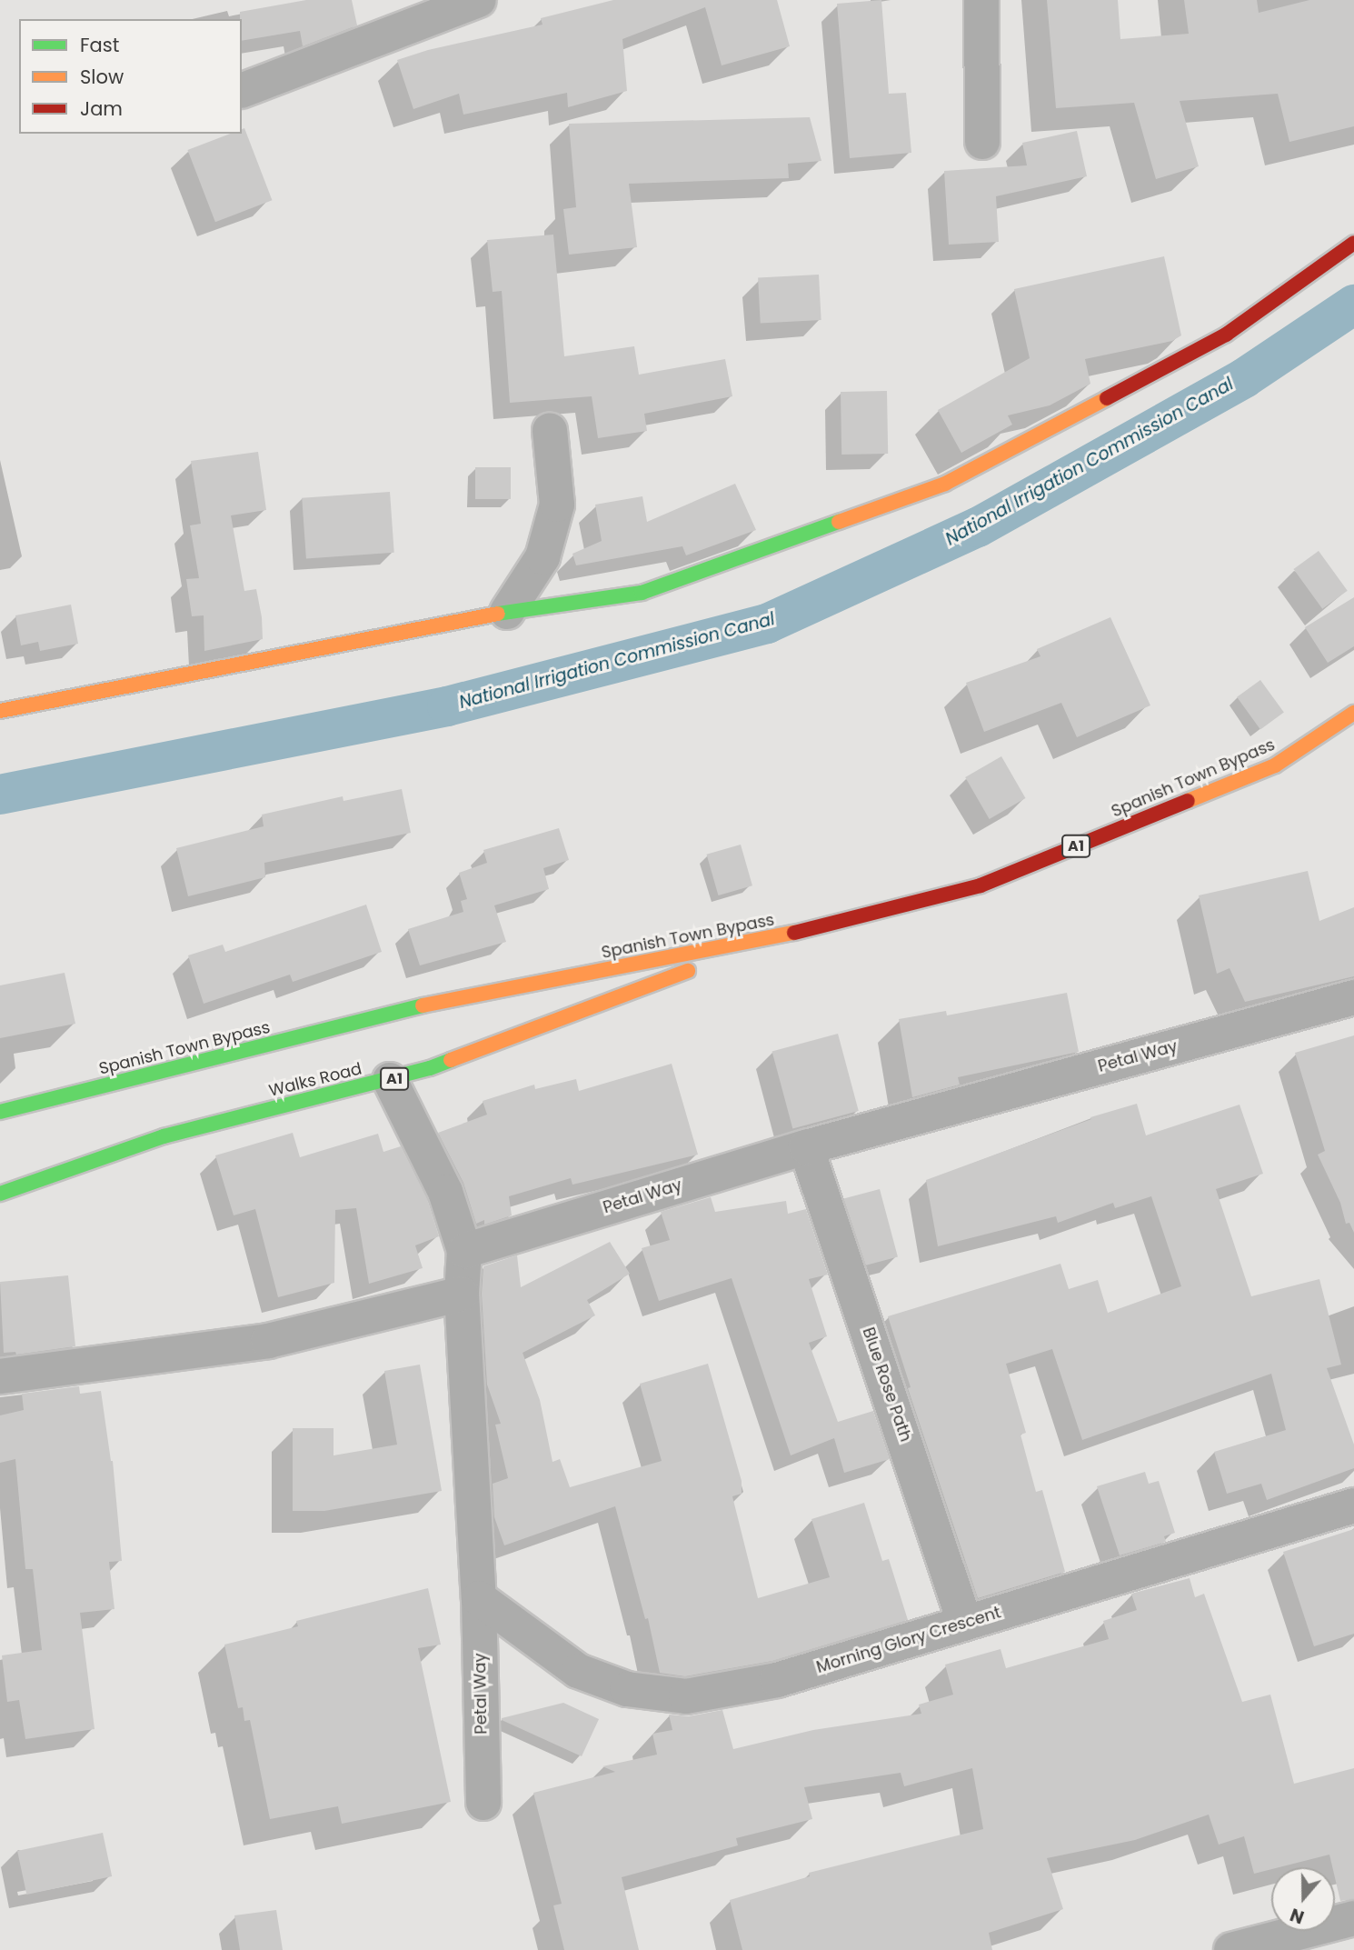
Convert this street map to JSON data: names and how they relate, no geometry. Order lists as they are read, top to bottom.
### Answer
{
  "streets": {
    "main road": ["Spanish Town Bypass", "A1", "Walks Road"],
    "street": ["Petal Way", "Blue Rose Path", "Morning Glory Crescent"]
  },
  "crossings": [
    ["Spanish Town Bypass", "Walks Road"],
    ["Petal Way", "Blue Rose Path"],
    ["Petal Way", "Morning Glory Crescent"],
    ["Blue Rose Path", "Morning Glory Crescent"]
  ],
  "water": ["National Irrigation Commission Canal"],
  "legend": ["Fast", "Slow", "Jam"],
  "north": "bottom"
}
